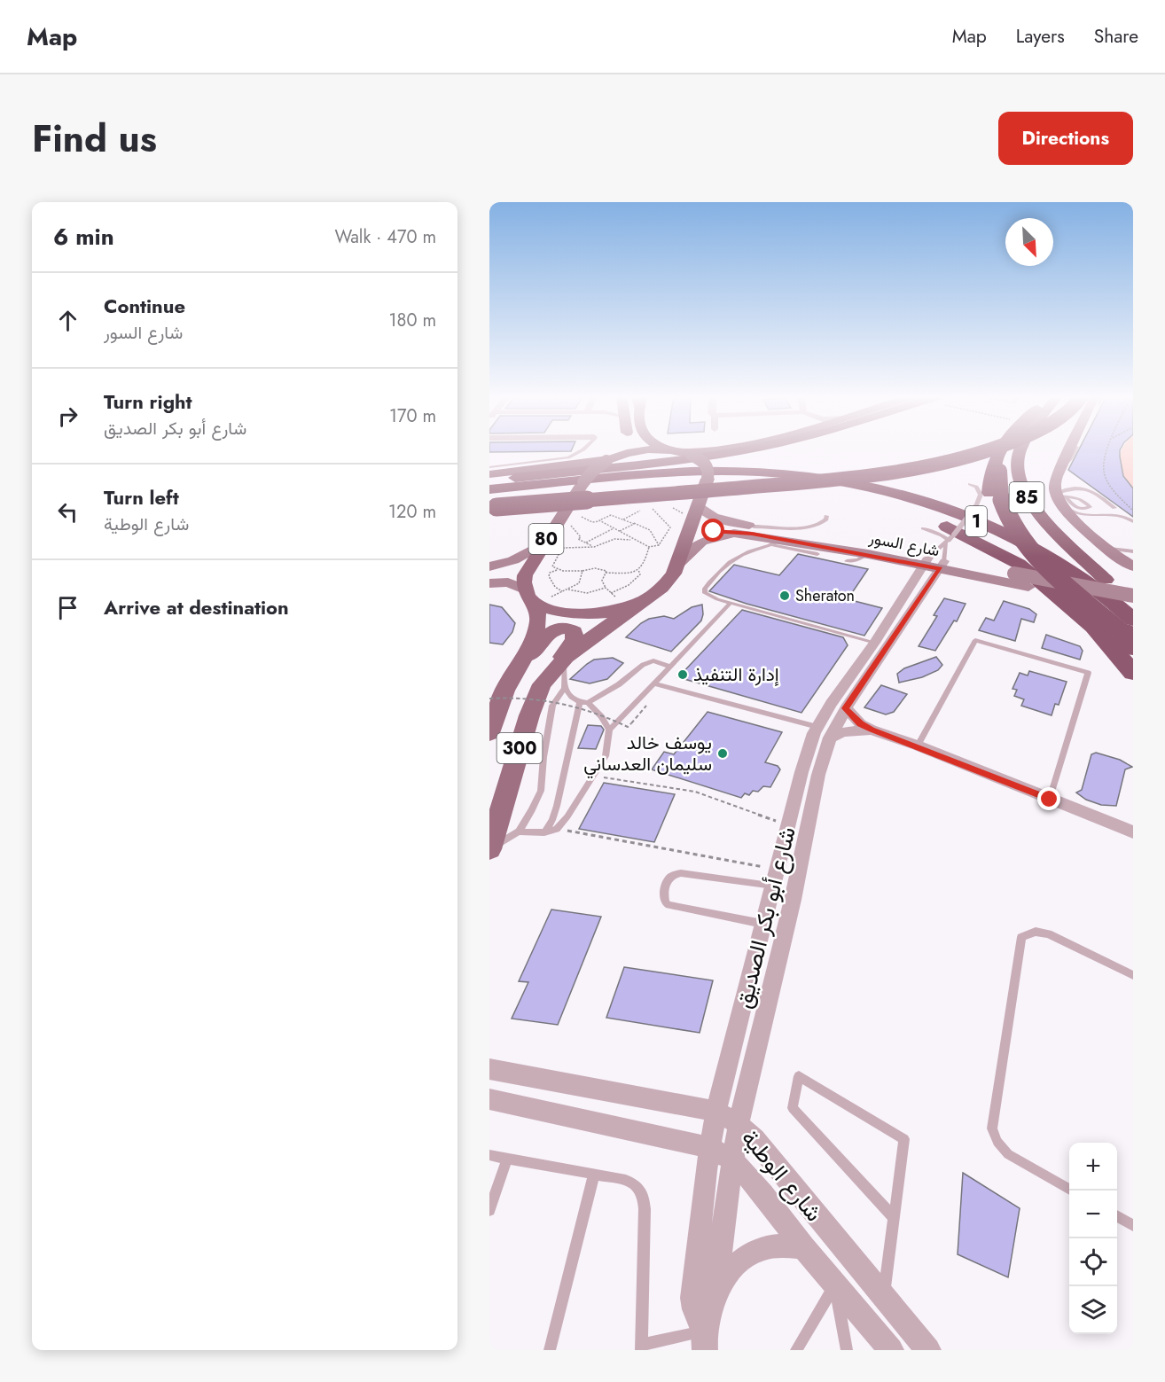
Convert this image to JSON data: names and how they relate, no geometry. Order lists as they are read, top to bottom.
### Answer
{
  "streets": {
    "highway": ["85", "1"],
    "main road": ["80", "شارع السور", "300"],
    "street": ["شارع أبو بكر الصديق", "شارع الوطية"]
  },
  "crossings": [
    ["85", "1"],
    ["1", "شارع السور"],
    ["80", "300"],
    ["شارع السور", "شارع أبو بكر الصديق"],
    ["شارع أبو بكر الصديق", "شارع الوطية"]
  ],
  "places": ["Sheraton", "إدارة التنفيذ", "يوسف خالد سليمان العدساني"],
  "north": "bottom right",
  "page": {
    "header": "Map",
    "nav": ["Map", "Layers", "Share"],
    "title": "Find us",
    "buttons": "Directions",
    "heading": ["6 min", "Walk · 470 m"],
    "list": [
      ["Continue", "شارع السور", "180 m"],
      ["Turn right", "شارع أبو بكر الصديق", "170 m"],
      ["Turn left", "شارع الوطية", "120 m"],
      "Arrive at destination"
    ],
    "map_buttons": ["+", "−"]
  }
}
